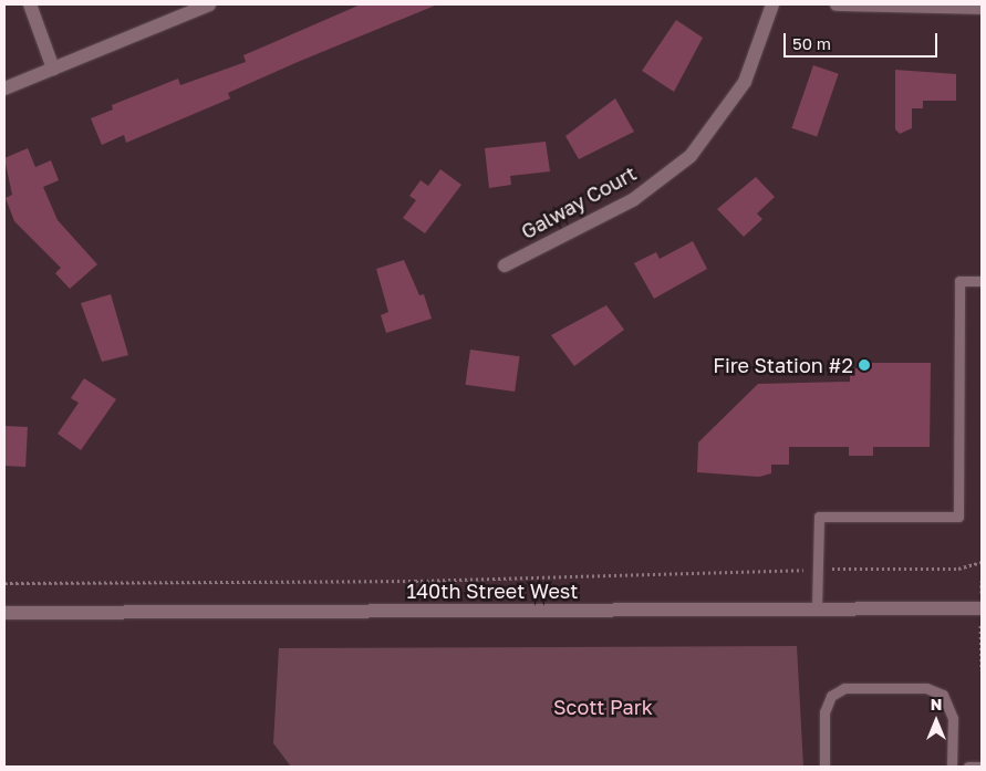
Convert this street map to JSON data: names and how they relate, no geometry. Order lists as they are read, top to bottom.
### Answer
{
  "streets": {
    "street": ["Galway Court", "140th Street West"]
  },
  "parks": ["Scott Park"],
  "places": ["Fire Station #2"],
  "scale_bar": "50 m",
  "north": "top"
}
